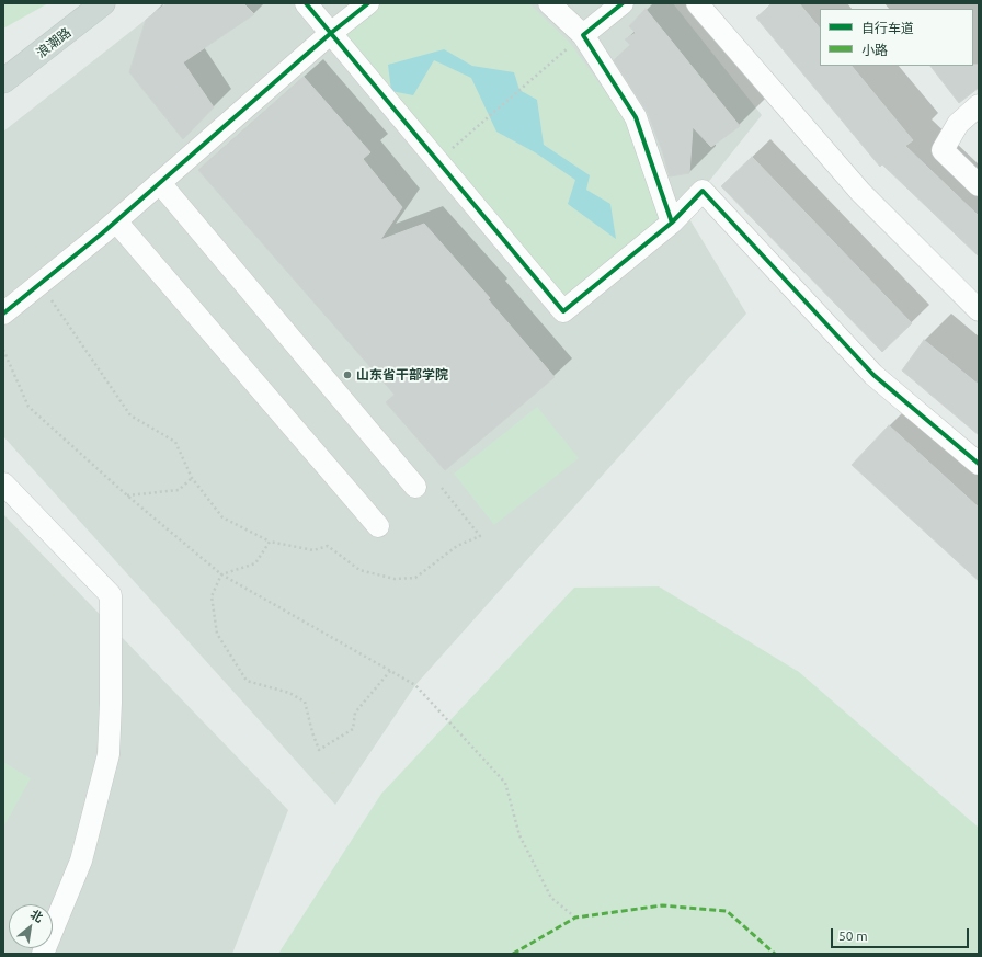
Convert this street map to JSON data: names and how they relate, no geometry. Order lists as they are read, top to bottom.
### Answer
{
  "streets": {
    "main road": ["浪潮路"]
  },
  "places": ["山东省干部学院"],
  "legend": ["自行车道", "小路"],
  "scale_bar": "50 m",
  "north": "top right"
}
